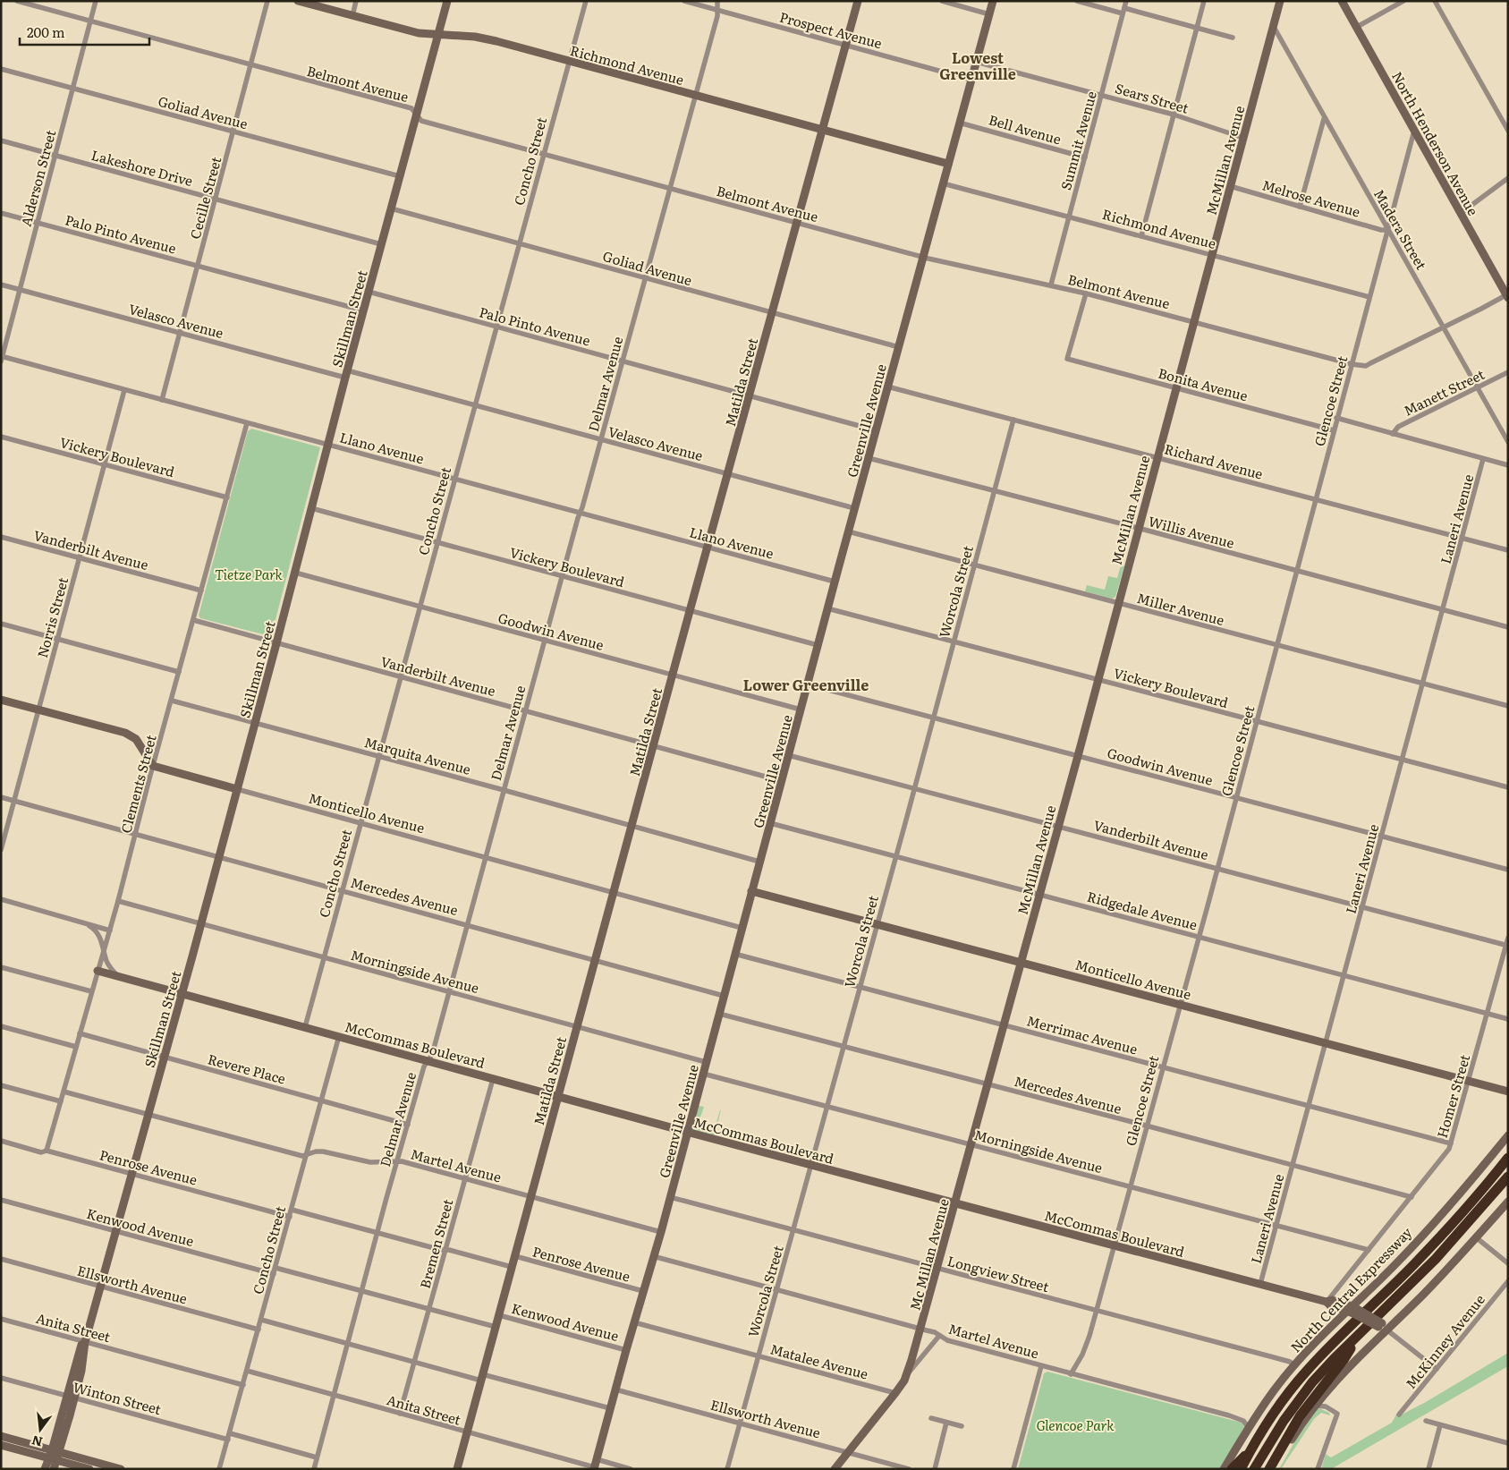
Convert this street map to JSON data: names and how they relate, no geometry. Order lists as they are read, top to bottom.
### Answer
{
  "streets": {
    "highway": ["North Central Expressway"],
    "street": [
      "Prospect Avenue",
      "Richmond Avenue",
      "Belmont Avenue",
      "Sears Street",
      "Goliad Avenue",
      "Bell Avenue",
      "Summit Avenue",
      "North Henderson Avenue",
      "McMillan Avenue",
      "Concho Street",
      "Lakeshore Drive",
      "Alderson Street",
      "Cecille Street",
      "Melrose Avenue",
      "Madera Street",
      "Palo Pinto Avenue",
      "Skillman Street",
      "Velasco Avenue",
      "Matilda Street",
      "Delmar Avenue",
      "Bonita Avenue",
      "Manett Street",
      "Glencoe Street",
      "Greenville Avenue",
      "Llano Avenue",
      "Vickery Boulevard",
      "Richard Avenue",
      "Laneri Avenue",
      "Willis Avenue",
      "Vanderbilt Avenue",
      "Worcola Street",
      "Miller Avenue",
      "Norris Street",
      "Goodwin Avenue",
      "Marquita Avenue",
      "Clements Street",
      "Monticello Avenue",
      "Mercedes Avenue",
      "Ridgedale Avenue",
      "Morningside Avenue",
      "Merrimac Avenue",
      "McCommas Boulevard",
      "Revere Place",
      "Homer Street",
      "Martel Avenue",
      "Penrose Avenue",
      "Kenwood Avenue",
      "Bremen Street",
      "Mc Millan Avenue",
      "Longview Street",
      "Ellsworth Avenue",
      "Anita Street",
      "McKinney Avenue",
      "Matalee Avenue",
      "Winton Street"
    ]
  },
  "crossings": [
    ["Prospect Avenue", "Matilda Street"],
    ["Prospect Avenue", "Delmar Avenue"],
    ["Prospect Avenue", "Greenville Avenue"],
    ["Richmond Avenue", "Summit Avenue"],
    ["Richmond Avenue", "McMillan Avenue"],
    ["Richmond Avenue", "Concho Street"],
    ["Richmond Avenue", "Skillman Street"],
    ["Richmond Avenue", "Matilda Street"],
    ["Richmond Avenue", "Delmar Avenue"],
    ["Richmond Avenue", "Glencoe Street"],
    ["Richmond Avenue", "Greenville Avenue"],
    ["Belmont Avenue", "Summit Avenue"],
    ["Belmont Avenue", "North Henderson Avenue"],
    ["Belmont Avenue", "McMillan Avenue"],
    ["Belmont Avenue", "Concho Street"],
    ["Belmont Avenue", "Alderson Street"],
    ["Belmont Avenue", "Cecille Street"],
    ["Belmont Avenue", "Madera Street"],
    ["Belmont Avenue", "Skillman Street"],
    ["Belmont Avenue", "Matilda Street"],
    ["Belmont Avenue", "Delmar Avenue"],
    ["Belmont Avenue", "Bonita Avenue"],
    ["Belmont Avenue", "Glencoe Street"],
    ["Belmont Avenue", "Greenville Avenue"],
    ["Sears Street", "Summit Avenue"],
    ["Sears Street", "McMillan Avenue"],
    ["Sears Street", "Greenville Avenue"],
    ["Goliad Avenue", "Concho Street"],
    ["Goliad Avenue", "Alderson Street"],
    ["Goliad Avenue", "Cecille Street"],
    ["Goliad Avenue", "Skillman Street"],
    ["Goliad Avenue", "Matilda Street"],
    ["Goliad Avenue", "Delmar Avenue"],
    ["Goliad Avenue", "Greenville Avenue"],
    ["Bell Avenue", "Summit Avenue"],
    ["Bell Avenue", "Greenville Avenue"],
    ["North Henderson Avenue", "Glencoe Street"],
    ["McMillan Avenue", "Melrose Avenue"],
    ["McMillan Avenue", "Madera Street"],
    ["McMillan Avenue", "Bonita Avenue"],
    ["McMillan Avenue", "Vickery Boulevard"],
    ["McMillan Avenue", "Richard Avenue"],
    ["McMillan Avenue", "Willis Avenue"],
    ["McMillan Avenue", "Vanderbilt Avenue"],
    ["McMillan Avenue", "Miller Avenue"],
    ["McMillan Avenue", "Goodwin Avenue"],
    ["McMillan Avenue", "Monticello Avenue"],
    ["McMillan Avenue", "Ridgedale Avenue"],
    ["McMillan Avenue", "Merrimac Avenue"],
    ["McMillan Avenue", "Mc Millan Avenue"],
    ["Concho Street", "Palo Pinto Avenue"],
    ["Concho Street", "Velasco Avenue"],
    ["Concho Street", "Llano Avenue"],
    ["Concho Street", "Vickery Boulevard"],
    ["Concho Street", "Vanderbilt Avenue"],
    ["Concho Street", "Goodwin Avenue"],
    ["Concho Street", "Marquita Avenue"],
    ["Concho Street", "Monticello Avenue"],
    ["Concho Street", "Mercedes Avenue"],
    ["Concho Street", "Morningside Avenue"],
    ["Concho Street", "McCommas Boulevard"],
    ["Concho Street", "Revere Place"],
    ["Concho Street", "Martel Avenue"],
    ["Concho Street", "Penrose Avenue"],
    ["Concho Street", "Kenwood Avenue"],
    ["Concho Street", "Ellsworth Avenue"],
    ["Concho Street", "Anita Street"],
    ["Concho Street", "Winton Street"],
    ["Lakeshore Drive", "Alderson Street"],
    ["Lakeshore Drive", "Cecille Street"],
    ["Lakeshore Drive", "Skillman Street"],
    ["Alderson Street", "Palo Pinto Avenue"],
    ["Alderson Street", "Velasco Avenue"],
    ["Alderson Street", "Llano Avenue"],
    ["Cecille Street", "Palo Pinto Avenue"],
    ["Cecille Street", "Velasco Avenue"],
    ["Cecille Street", "Llano Avenue"],
    ["Melrose Avenue", "Madera Street"],
    ["Melrose Avenue", "Glencoe Street"],
    ["Madera Street", "Manett Street"],
    ["Madera Street", "Glencoe Street"],
    ["Palo Pinto Avenue", "Skillman Street"],
    ["Palo Pinto Avenue", "Matilda Street"],
    ["Palo Pinto Avenue", "Delmar Avenue"],
    ["Palo Pinto Avenue", "Greenville Avenue"],
    ["Skillman Street", "Velasco Avenue"],
    ["Skillman Street", "Llano Avenue"],
    ["Skillman Street", "Vickery Boulevard"],
    ["Skillman Street", "Vanderbilt Avenue"],
    ["Skillman Street", "Goodwin Avenue"],
    ["Skillman Street", "Marquita Avenue"],
    ["Skillman Street", "Monticello Avenue"],
    ["Skillman Street", "Mercedes Avenue"],
    ["Skillman Street", "Morningside Avenue"],
    ["Skillman Street", "McCommas Boulevard"],
    ["Skillman Street", "Revere Place"],
    ["Skillman Street", "Martel Avenue"],
    ["Skillman Street", "Penrose Avenue"],
    ["Skillman Street", "Kenwood Avenue"],
    ["Skillman Street", "Ellsworth Avenue"],
    ["Skillman Street", "Anita Street"],
    ["Skillman Street", "Winton Street"],
    ["Velasco Avenue", "Matilda Street"],
    ["Velasco Avenue", "Delmar Avenue"],
    ["Velasco Avenue", "Greenville Avenue"],
    ["Matilda Street", "Llano Avenue"],
    ["Matilda Street", "Vickery Boulevard"],
    ["Matilda Street", "Vanderbilt Avenue"],
    ["Matilda Street", "Goodwin Avenue"],
    ["Matilda Street", "Marquita Avenue"],
    ["Matilda Street", "Monticello Avenue"],
    ["Matilda Street", "Mercedes Avenue"],
    ["Matilda Street", "Morningside Avenue"],
    ["Matilda Street", "McCommas Boulevard"],
    ["Matilda Street", "Martel Avenue"],
    ["Matilda Street", "Penrose Avenue"],
    ["Matilda Street", "Kenwood Avenue"],
    ["Matilda Street", "Anita Street"],
    ["Delmar Avenue", "Llano Avenue"],
    ["Delmar Avenue", "Vickery Boulevard"],
    ["Delmar Avenue", "Vanderbilt Avenue"],
    ["Delmar Avenue", "Goodwin Avenue"],
    ["Delmar Avenue", "Marquita Avenue"],
    ["Delmar Avenue", "Monticello Avenue"],
    ["Delmar Avenue", "Mercedes Avenue"],
    ["Delmar Avenue", "Morningside Avenue"],
    ["Delmar Avenue", "McCommas Boulevard"],
    ["Delmar Avenue", "Revere Place"],
    ["Delmar Avenue", "Martel Avenue"],
    ["Delmar Avenue", "Kenwood Avenue"],
    ["Delmar Avenue", "Anita Street"],
    ["Bonita Avenue", "Glencoe Street"],
    ["Glencoe Street", "Vickery Boulevard"],
    ["Glencoe Street", "Richard Avenue"],
    ["Glencoe Street", "Willis Avenue"],
    ["Glencoe Street", "Vanderbilt Avenue"],
    ["Glencoe Street", "Miller Avenue"],
    ["Glencoe Street", "Goodwin Avenue"],
    ["Glencoe Street", "Monticello Avenue"],
    ["Glencoe Street", "Mercedes Avenue"],
    ["Glencoe Street", "Ridgedale Avenue"],
    ["Glencoe Street", "Morningside Avenue"],
    ["Glencoe Street", "Merrimac Avenue"],
    ["Glencoe Street", "McCommas Boulevard"],
    ["Glencoe Street", "Martel Avenue"],
    ["Glencoe Street", "Longview Street"],
    ["Greenville Avenue", "Llano Avenue"],
    ["Greenville Avenue", "Vickery Boulevard"],
    ["Greenville Avenue", "Richard Avenue"],
    ["Greenville Avenue", "Willis Avenue"],
    ["Greenville Avenue", "Vanderbilt Avenue"],
    ["Greenville Avenue", "Miller Avenue"],
    ["Greenville Avenue", "Goodwin Avenue"],
    ["Greenville Avenue", "Marquita Avenue"],
    ["Greenville Avenue", "Monticello Avenue"],
    ["Greenville Avenue", "Mercedes Avenue"],
    ["Greenville Avenue", "Ridgedale Avenue"],
    ["Greenville Avenue", "Morningside Avenue"],
    ["Greenville Avenue", "Merrimac Avenue"],
    ["Greenville Avenue", "McCommas Boulevard"],
    ["Greenville Avenue", "Martel Avenue"],
    ["Greenville Avenue", "Penrose Avenue"],
    ["Greenville Avenue", "Kenwood Avenue"],
    ["Greenville Avenue", "Longview Street"],
    ["Greenville Avenue", "Ellsworth Avenue"],
    ["Greenville Avenue", "Anita Street"],
    ["Greenville Avenue", "Matalee Avenue"],
    ["Llano Avenue", "Norris Street"],
    ["Llano Avenue", "Clements Street"],
    ["Vickery Boulevard", "Laneri Avenue"],
    ["Vickery Boulevard", "Worcola Street"],
    ["Vickery Boulevard", "Norris Street"],
    ["Vickery Boulevard", "Clements Street"],
    ["Richard Avenue", "Laneri Avenue"],
    ["Richard Avenue", "Worcola Street"],
    ["Laneri Avenue", "Willis Avenue"],
    ["Laneri Avenue", "Vanderbilt Avenue"],
    ["Laneri Avenue", "Miller Avenue"],
    ["Laneri Avenue", "Goodwin Avenue"],
    ["Laneri Avenue", "Monticello Avenue"],
    ["Laneri Avenue", "Mercedes Avenue"],
    ["Laneri Avenue", "Ridgedale Avenue"],
    ["Laneri Avenue", "Morningside Avenue"],
    ["Laneri Avenue", "Merrimac Avenue"],
    ["Laneri Avenue", "McCommas Boulevard"],
    ["Willis Avenue", "Worcola Street"],
    ["Vanderbilt Avenue", "Worcola Street"],
    ["Vanderbilt Avenue", "Norris Street"],
    ["Vanderbilt Avenue", "Clements Street"],
    ["Vanderbilt Avenue", "Homer Street"],
    ["Worcola Street", "Miller Avenue"],
    ["Worcola Street", "Goodwin Avenue"],
    ["Worcola Street", "Monticello Avenue"],
    ["Worcola Street", "Mercedes Avenue"],
    ["Worcola Street", "Ridgedale Avenue"],
    ["Worcola Street", "Morningside Avenue"],
    ["Worcola Street", "Merrimac Avenue"],
    ["Worcola Street", "McCommas Boulevard"],
    ["Worcola Street", "Martel Avenue"],
    ["Worcola Street", "Longview Street"],
    ["Worcola Street", "Ellsworth Avenue"],
    ["Worcola Street", "Matalee Avenue"],
    ["Norris Street", "Mercedes Avenue"],
    ["Marquita Avenue", "Clements Street"],
    ["Clements Street", "Monticello Avenue"],
    ["Clements Street", "Mercedes Avenue"],
    ["Clements Street", "Morningside Avenue"],
    ["Clements Street", "McCommas Boulevard"],
    ["Clements Street", "Revere Place"],
    ["Clements Street", "Martel Avenue"],
    ["Clements Street", "Penrose Avenue"],
    ["Monticello Avenue", "Homer Street"],
    ["Mercedes Avenue", "Homer Street"],
    ["Mercedes Avenue", "Mc Millan Avenue"],
    ["Ridgedale Avenue", "Homer Street"],
    ["Morningside Avenue", "Homer Street"],
    ["Morningside Avenue", "Mc Millan Avenue"],
    ["Merrimac Avenue", "Homer Street"],
    ["Merrimac Avenue", "Mc Millan Avenue"],
    ["McCommas Boulevard", "Homer Street"],
    ["McCommas Boulevard", "Bremen Street"],
    ["McCommas Boulevard", "Mc Millan Avenue"],
    ["McCommas Boulevard", "North Central Expressway"],
    ["McCommas Boulevard", "McKinney Avenue"],
    ["Martel Avenue", "Bremen Street"],
    ["Martel Avenue", "Mc Millan Avenue"],
    ["Martel Avenue", "North Central Expressway"],
    ["Kenwood Avenue", "Bremen Street"],
    ["Bremen Street", "Anita Street"],
    ["Mc Millan Avenue", "Longview Street"],
    ["Mc Millan Avenue", "Ellsworth Avenue"],
    ["Mc Millan Avenue", "Matalee Avenue"],
    ["Longview Street", "North Central Expressway"]
  ],
  "districts": ["Lowest Greenville", "Lower Greenville"],
  "parks": ["Tietze Park", "Glencoe Park"],
  "scale_bar": "200 m",
  "north": "bottom"
}
